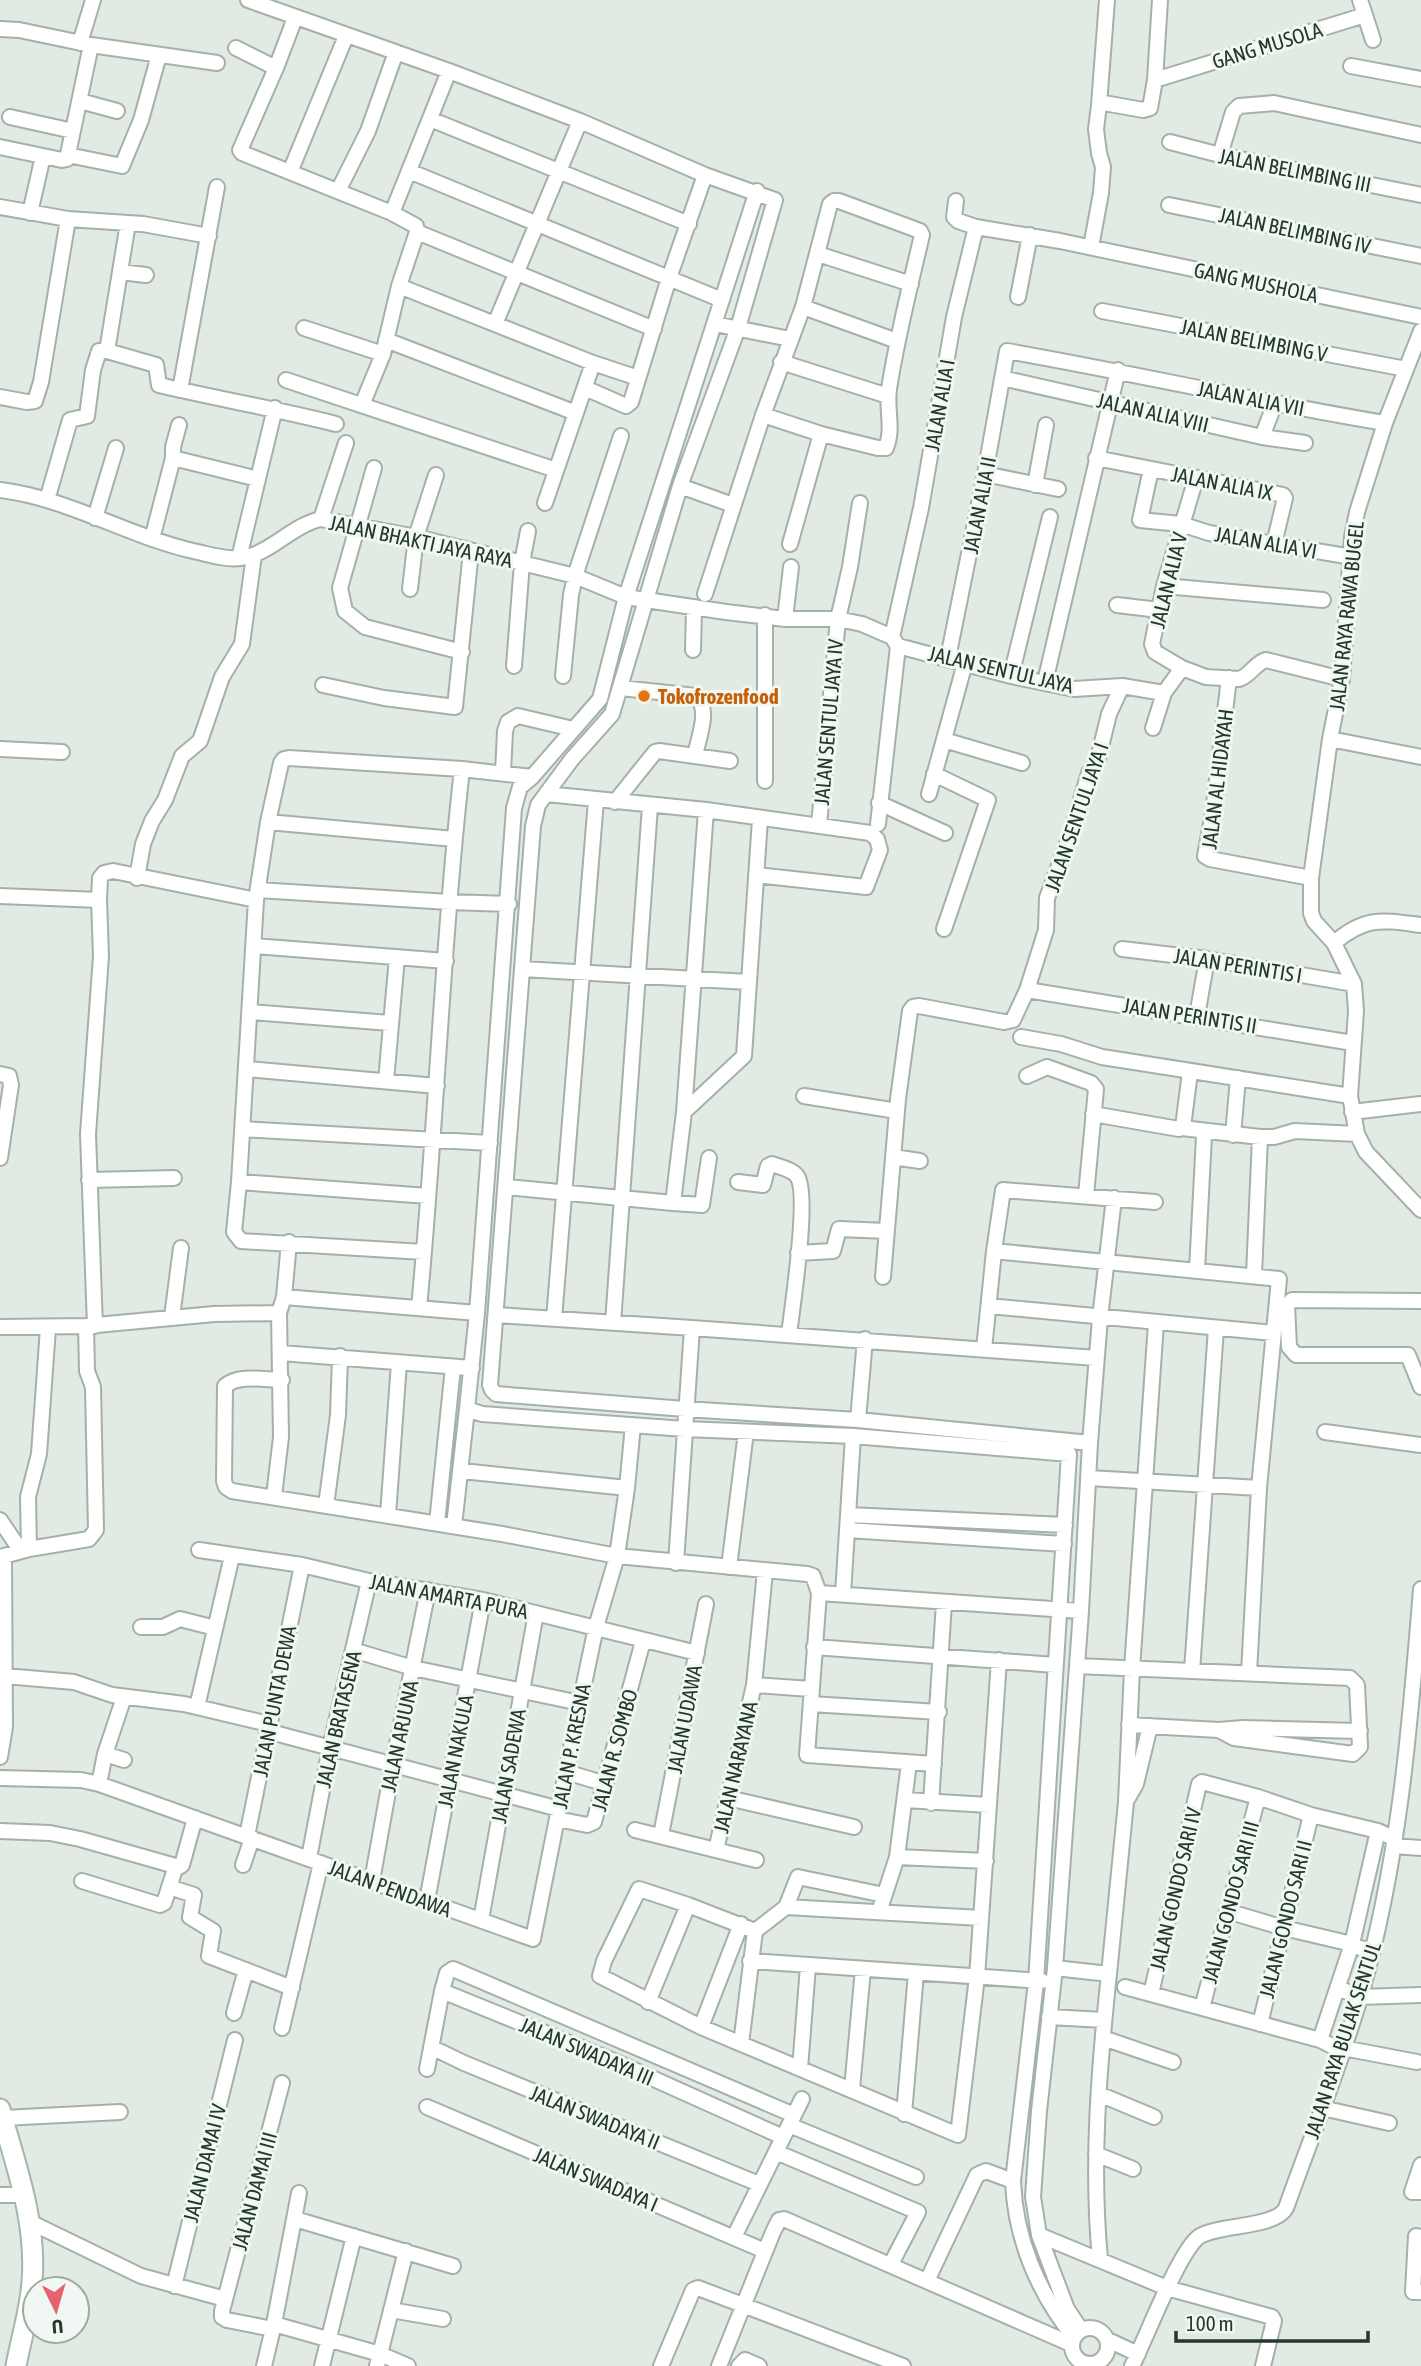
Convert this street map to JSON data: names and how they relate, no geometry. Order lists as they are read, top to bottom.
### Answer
{
  "streets": {
    "street": [
      "GANG MUSOLA",
      "JALAN BELIMBING III",
      "JALAN BELIMBING IV",
      "GANG MUSHOLA",
      "JALAN BELIMBING V",
      "JALAN ALIA VII",
      "JALAN ALIA I",
      "JALAN ALIA VIII",
      "JALAN ALIA IX",
      "JALAN ALIA II",
      "JALAN BHAKTI JAYA RAYA",
      "JALAN ALIA VI",
      "JALAN ALIA V",
      "JALAN RAYA RAWA BUGEL",
      "JALAN SENTUL JAYA",
      "JALAN SENTUL JAYA IV",
      "JALAN AL HIDAYAH",
      "JALAN SENTUL JAYA I",
      "JALAN PERINTIS I",
      "JALAN PERINTIS II",
      "JALAN AMARTA PURA",
      "JALAN PUNTA DEWA",
      "JALAN BRATASENA",
      "JALAN UDAWA",
      "JALAN ARJUNA",
      "JALAN P. KRESNA",
      "JALAN R. SOMBO",
      "JALAN NAKULA",
      "JALAN SADEWA",
      "JALAN NARAYANA",
      "JALAN PENDAWA",
      "JALAN GONDO SARI IV",
      "JALAN GONDO SARI III",
      "JALAN GONDO SARI II",
      "JALAN RAYA BULAK SENTUL",
      "JALAN SWADAYA III",
      "JALAN SWADAYA II",
      "JALAN DAMAI IV",
      "JALAN SWADAYA I",
      "JALAN DAMAI III"
    ]
  },
  "crossings": [
    ["JALAN BELIMBING V", "JALAN RAYA RAWA BUGEL"],
    ["JALAN ALIA VII", "JALAN ALIA II"],
    ["JALAN ALIA VII", "JALAN RAYA RAWA BUGEL"],
    ["JALAN ALIA I", "JALAN SENTUL JAYA"],
    ["JALAN ALIA VIII", "JALAN ALIA II"],
    ["JALAN ALIA IX", "JALAN ALIA VI"],
    ["JALAN ALIA IX", "JALAN ALIA V"],
    ["JALAN ALIA II", "JALAN SENTUL JAYA"],
    ["JALAN BHAKTI JAYA RAYA", "JALAN SENTUL JAYA"],
    ["JALAN ALIA VI", "JALAN ALIA V"],
    ["JALAN ALIA VI", "JALAN RAYA RAWA BUGEL"],
    ["JALAN RAYA RAWA BUGEL", "JALAN AL HIDAYAH"],
    ["JALAN SENTUL JAYA", "JALAN SENTUL JAYA IV"],
    ["JALAN SENTUL JAYA", "JALAN SENTUL JAYA I"],
    ["JALAN SENTUL JAYA I", "JALAN PERINTIS II"],
    ["JALAN AMARTA PURA", "JALAN PUNTA DEWA"],
    ["JALAN AMARTA PURA", "JALAN BRATASENA"],
    ["JALAN AMARTA PURA", "JALAN UDAWA"],
    ["JALAN AMARTA PURA", "JALAN ARJUNA"],
    ["JALAN AMARTA PURA", "JALAN P. KRESNA"],
    ["JALAN AMARTA PURA", "JALAN R. SOMBO"],
    ["JALAN AMARTA PURA", "JALAN NAKULA"],
    ["JALAN AMARTA PURA", "JALAN SADEWA"],
    ["JALAN PUNTA DEWA", "JALAN PENDAWA"],
    ["JALAN BRATASENA", "JALAN PENDAWA"],
    ["JALAN ARJUNA", "JALAN PENDAWA"],
    ["JALAN P. KRESNA", "JALAN R. SOMBO"],
    ["JALAN P. KRESNA", "JALAN PENDAWA"],
    ["JALAN NAKULA", "JALAN PENDAWA"],
    ["JALAN SADEWA", "JALAN PENDAWA"],
    ["JALAN GONDO SARI IV", "JALAN GONDO SARI III"]
  ],
  "places": ["Tokofrozenfood"],
  "scale_bar": "100 m",
  "north": "bottom"
}
